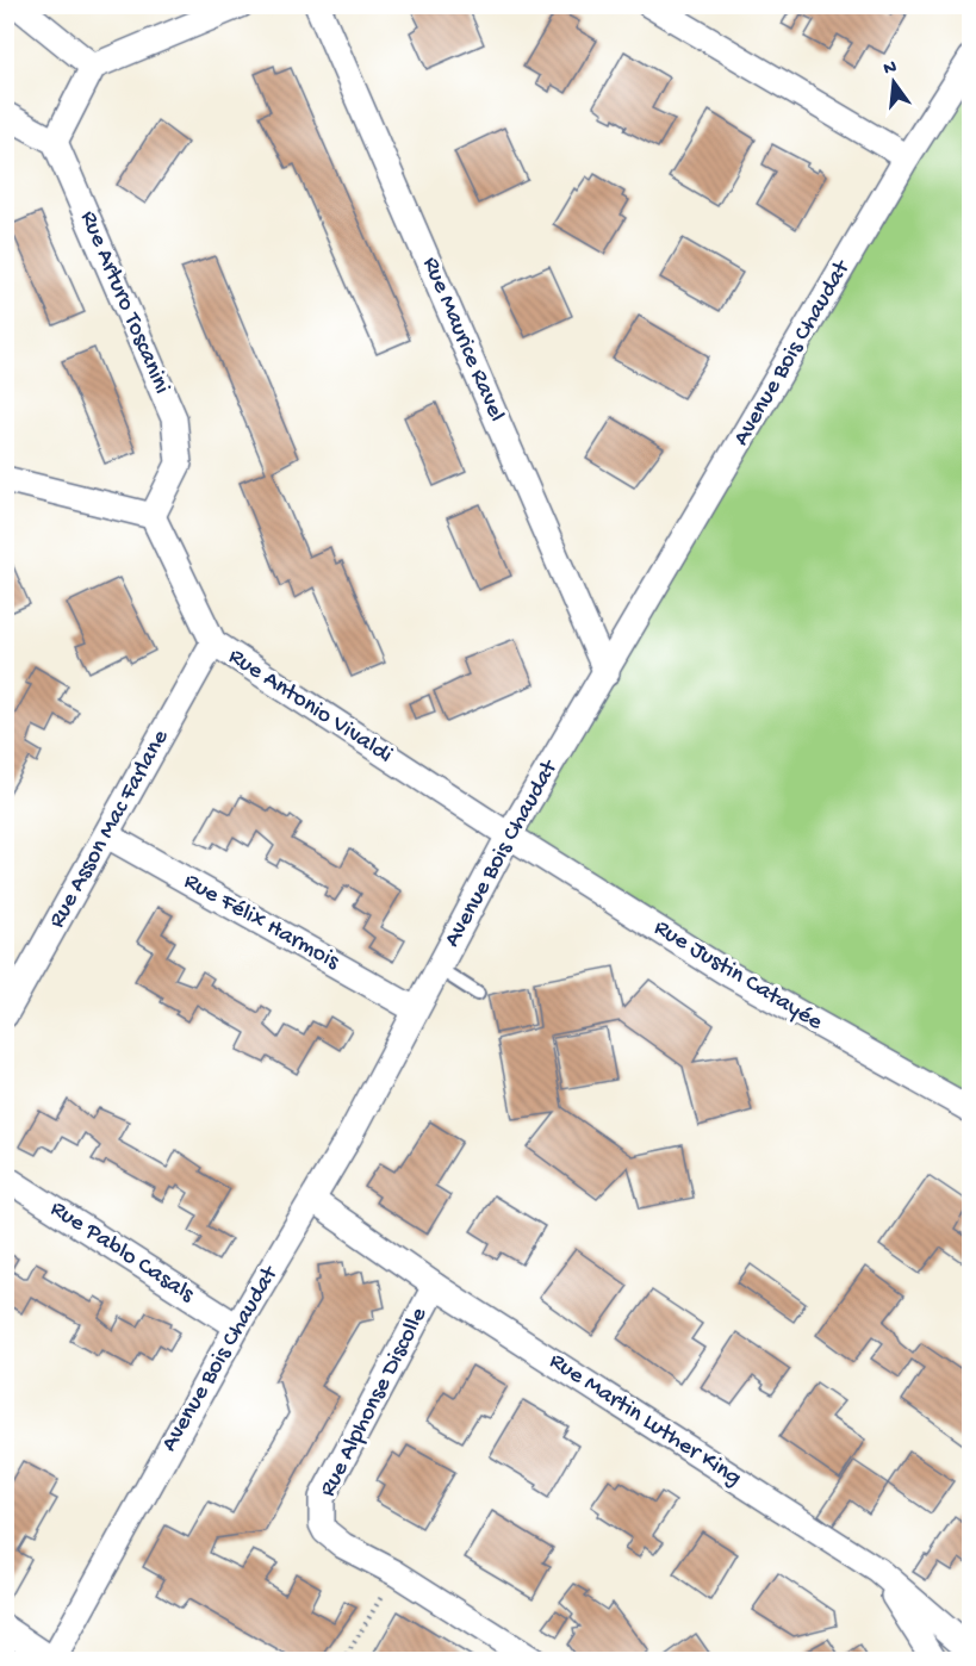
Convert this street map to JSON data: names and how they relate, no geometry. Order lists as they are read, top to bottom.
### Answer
{
  "streets": {
    "street": [
      "Rue Arturo Toscanini",
      "Rue Maurice Ravel",
      "Avenue Bois Chaudat",
      "Rue Antonio Vivaldi",
      "Rue Asson Mac Farlane",
      "Rue Félix Harmois",
      "Rue Justin Catayée",
      "Rue Pablo Casals",
      "Rue Alphonse Discolle",
      "Rue Martin Luther King"
    ]
  },
  "crossings": [
    ["Rue Arturo Toscanini", "Rue Antonio Vivaldi"],
    ["Rue Maurice Ravel", "Avenue Bois Chaudat"],
    ["Avenue Bois Chaudat", "Rue Antonio Vivaldi"],
    ["Avenue Bois Chaudat", "Rue Félix Harmois"],
    ["Avenue Bois Chaudat", "Rue Justin Catayée"],
    ["Avenue Bois Chaudat", "Rue Pablo Casals"],
    ["Avenue Bois Chaudat", "Rue Martin Luther King"],
    ["Rue Antonio Vivaldi", "Rue Asson Mac Farlane"],
    ["Rue Antonio Vivaldi", "Rue Justin Catayée"],
    ["Rue Asson Mac Farlane", "Rue Félix Harmois"],
    ["Rue Alphonse Discolle", "Rue Martin Luther King"]
  ],
  "north": "top"
}
